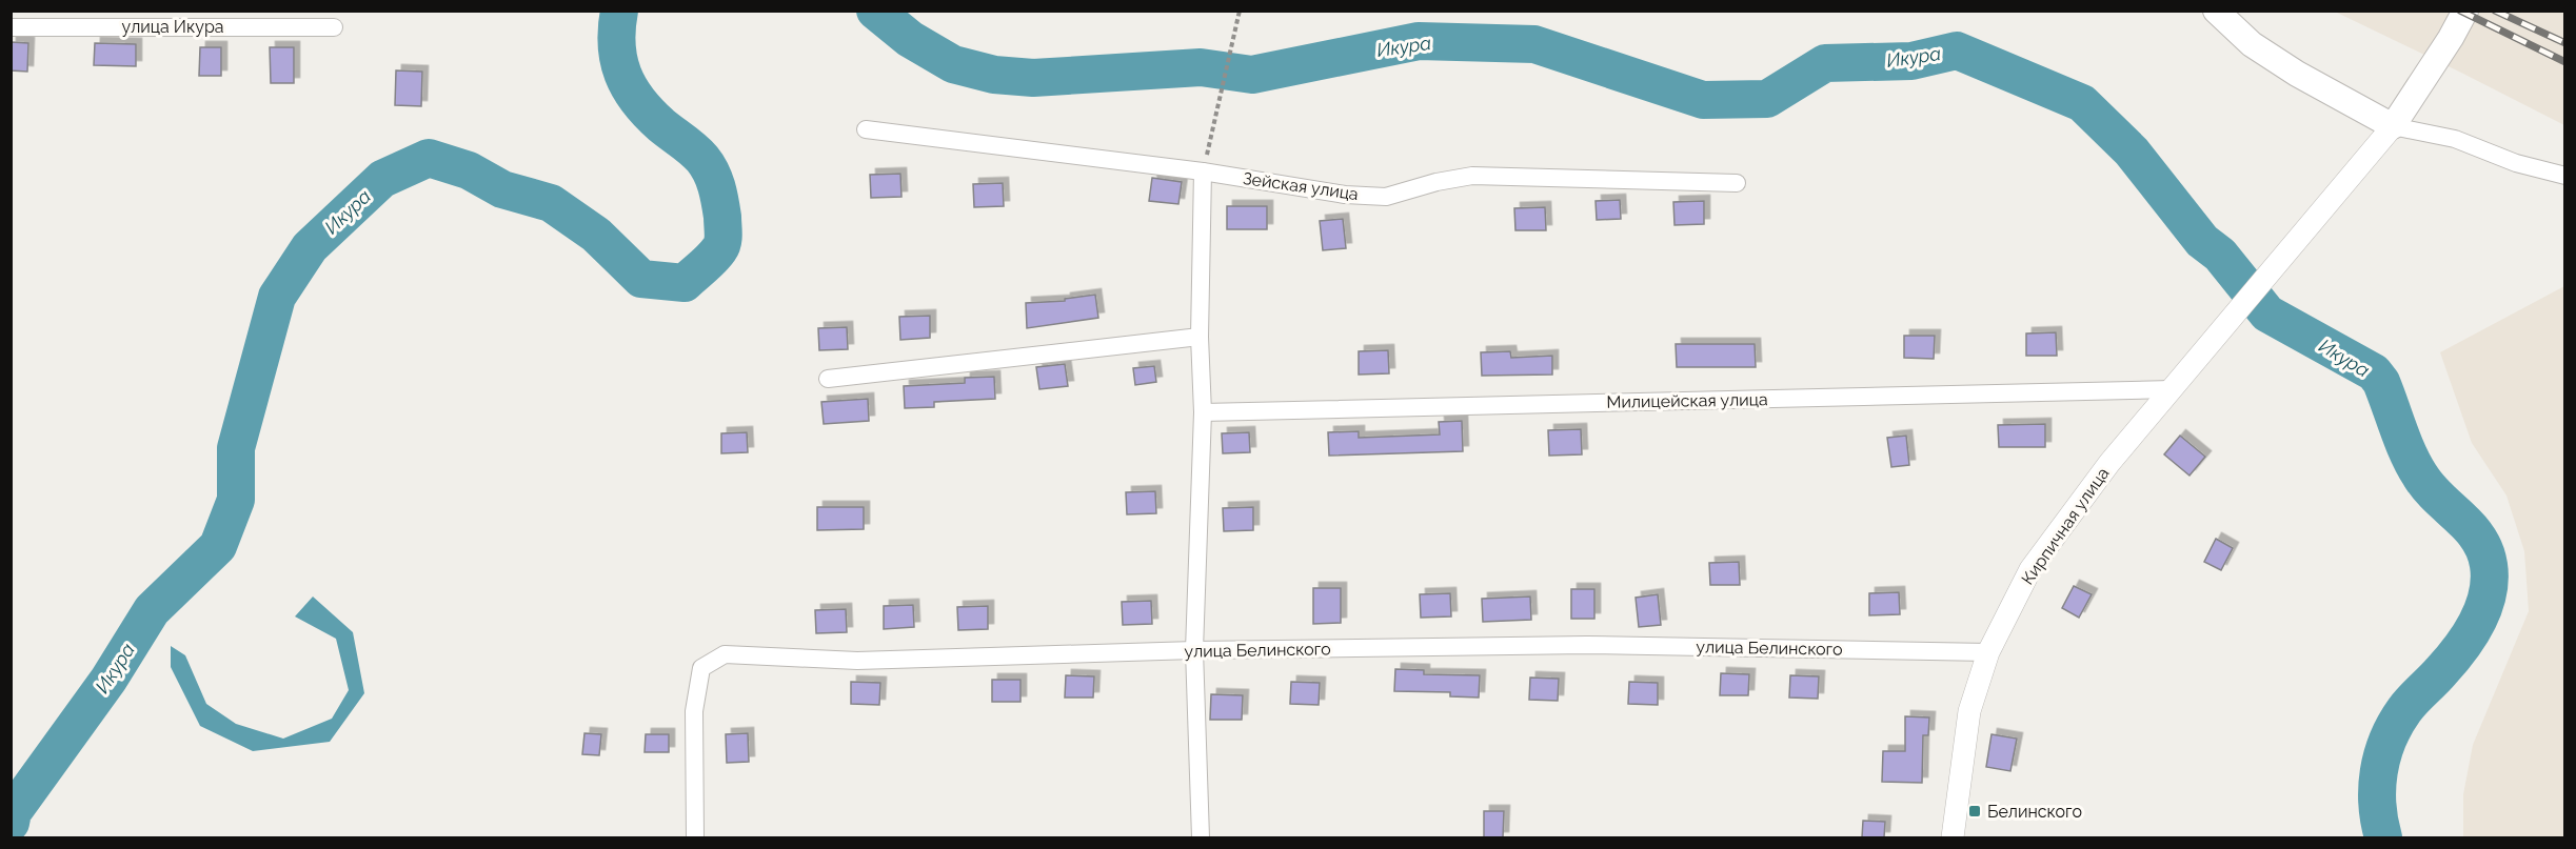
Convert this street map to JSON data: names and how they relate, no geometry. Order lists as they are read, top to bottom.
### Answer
{
  "streets": {
    "street": [
      "улица Икура",
      "Зейская улица",
      "Милицейская улица",
      "Кирпичная улица",
      "улица Белинского"
    ]
  },
  "crossings": [
    ["Милицейская улица", "Кирпичная улица"],
    ["Кирпичная улица", "улица Белинского"]
  ],
  "water": ["Икура"],
  "places": {
    "transit": ["Белинского"]
  }
}
